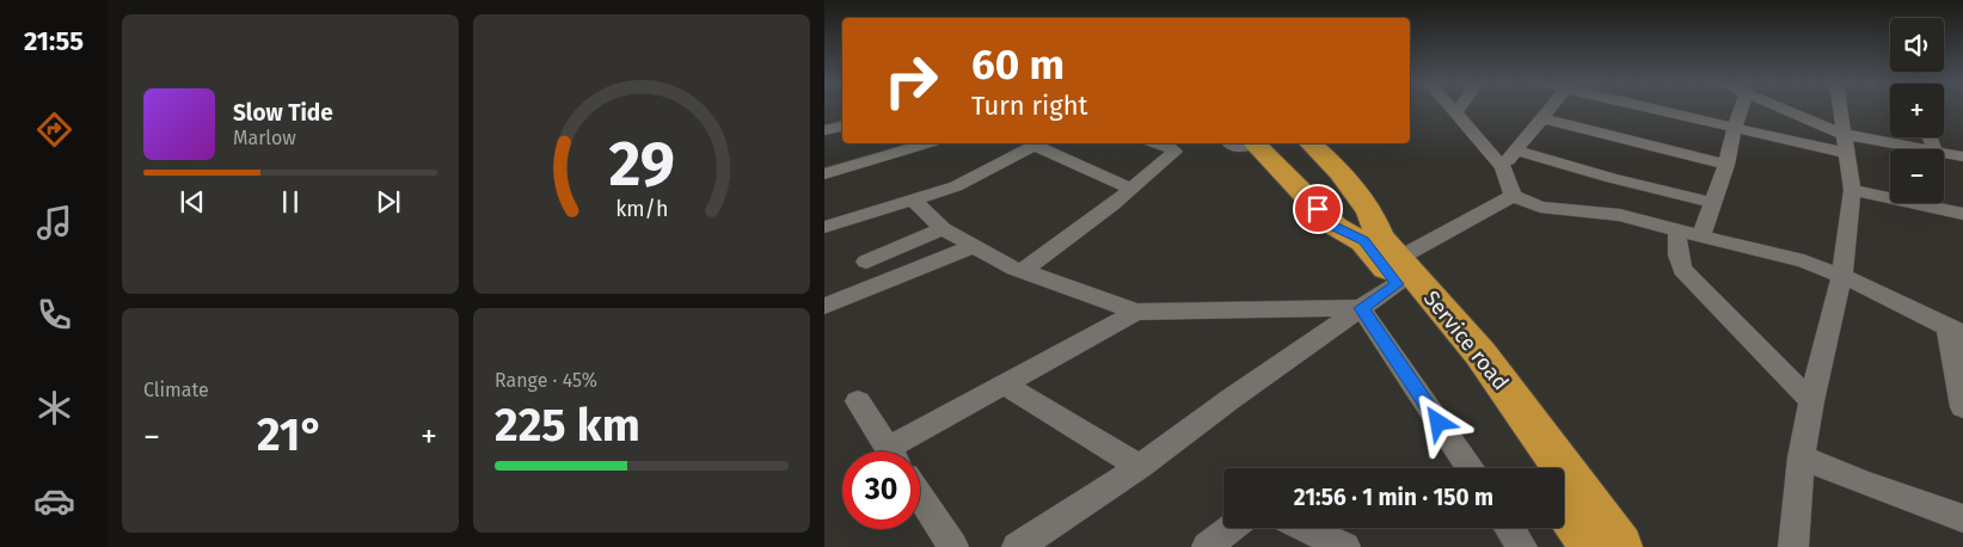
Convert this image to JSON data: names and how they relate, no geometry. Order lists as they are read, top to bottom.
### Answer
{
  "streets": {
    "highway": ["Service road"]
  },
  "page": {
    "tabs": "21:55",
    "map_buttons": ["+", "−"],
    "turn": ["60 m", "Turn right"],
    "song": ["Slow Tide", "Marlow"],
    "tile": [
      "Climate",
      ["Range · 45%", "225 km"]
    ],
    "heat": ["−", "21°", "+"],
    "limit": "30",
    "trip": "21:56 · 1 min · 150 m",
    "gauge": ["29", "km/h"]
  }
}
